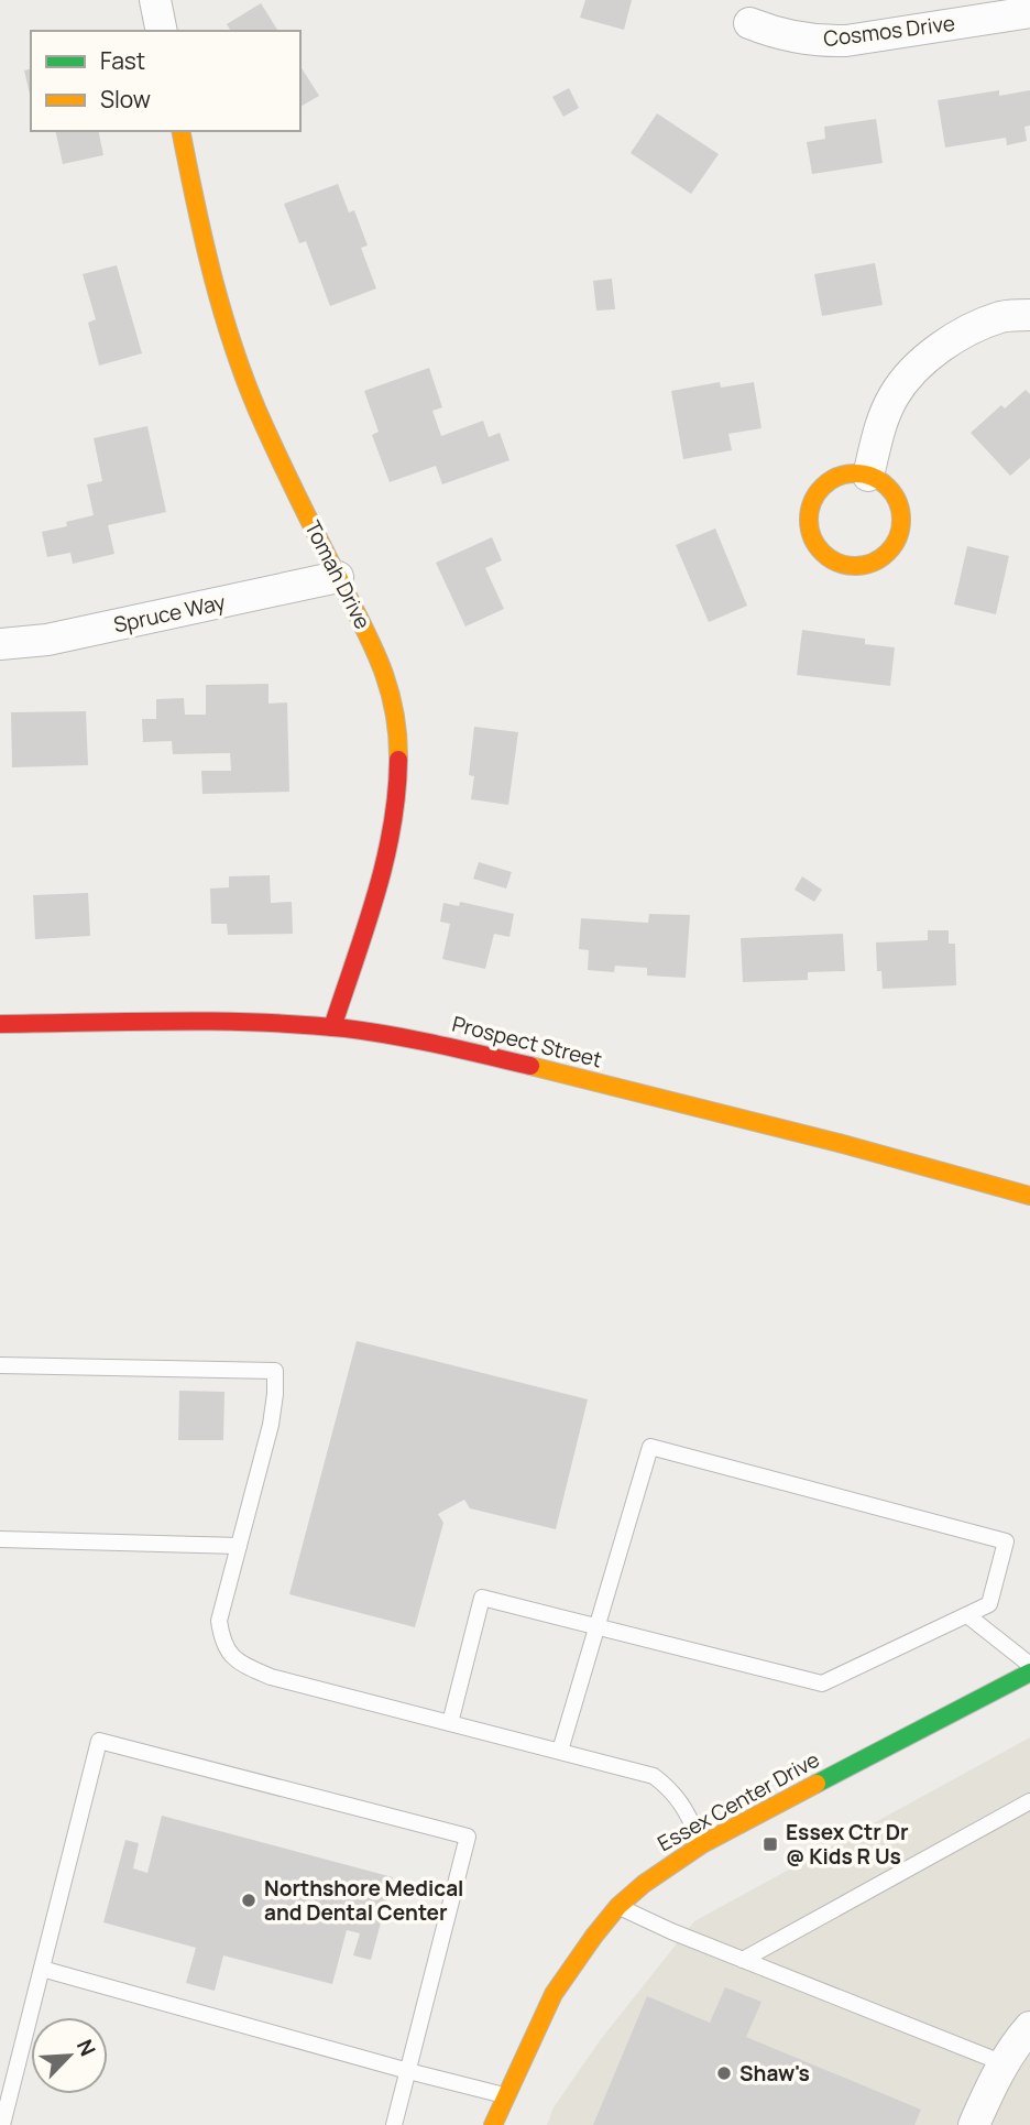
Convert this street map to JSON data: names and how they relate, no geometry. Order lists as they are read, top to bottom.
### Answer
{
  "streets": {
    "street": [
      "Cosmos Drive",
      "Tomah Drive",
      "Spruce Way",
      "Prospect Street",
      "Essex Center Drive"
    ]
  },
  "crossings": [
    ["Tomah Drive", "Spruce Way"],
    ["Tomah Drive", "Prospect Street"]
  ],
  "places": {
    "transit": ["Essex Ctr Dr @ Kids R Us"],
    "other": ["Northshore Medical and Dental Center", "Shaw's"]
  },
  "legend": ["Fast", "Slow"],
  "north": "top right"
}
